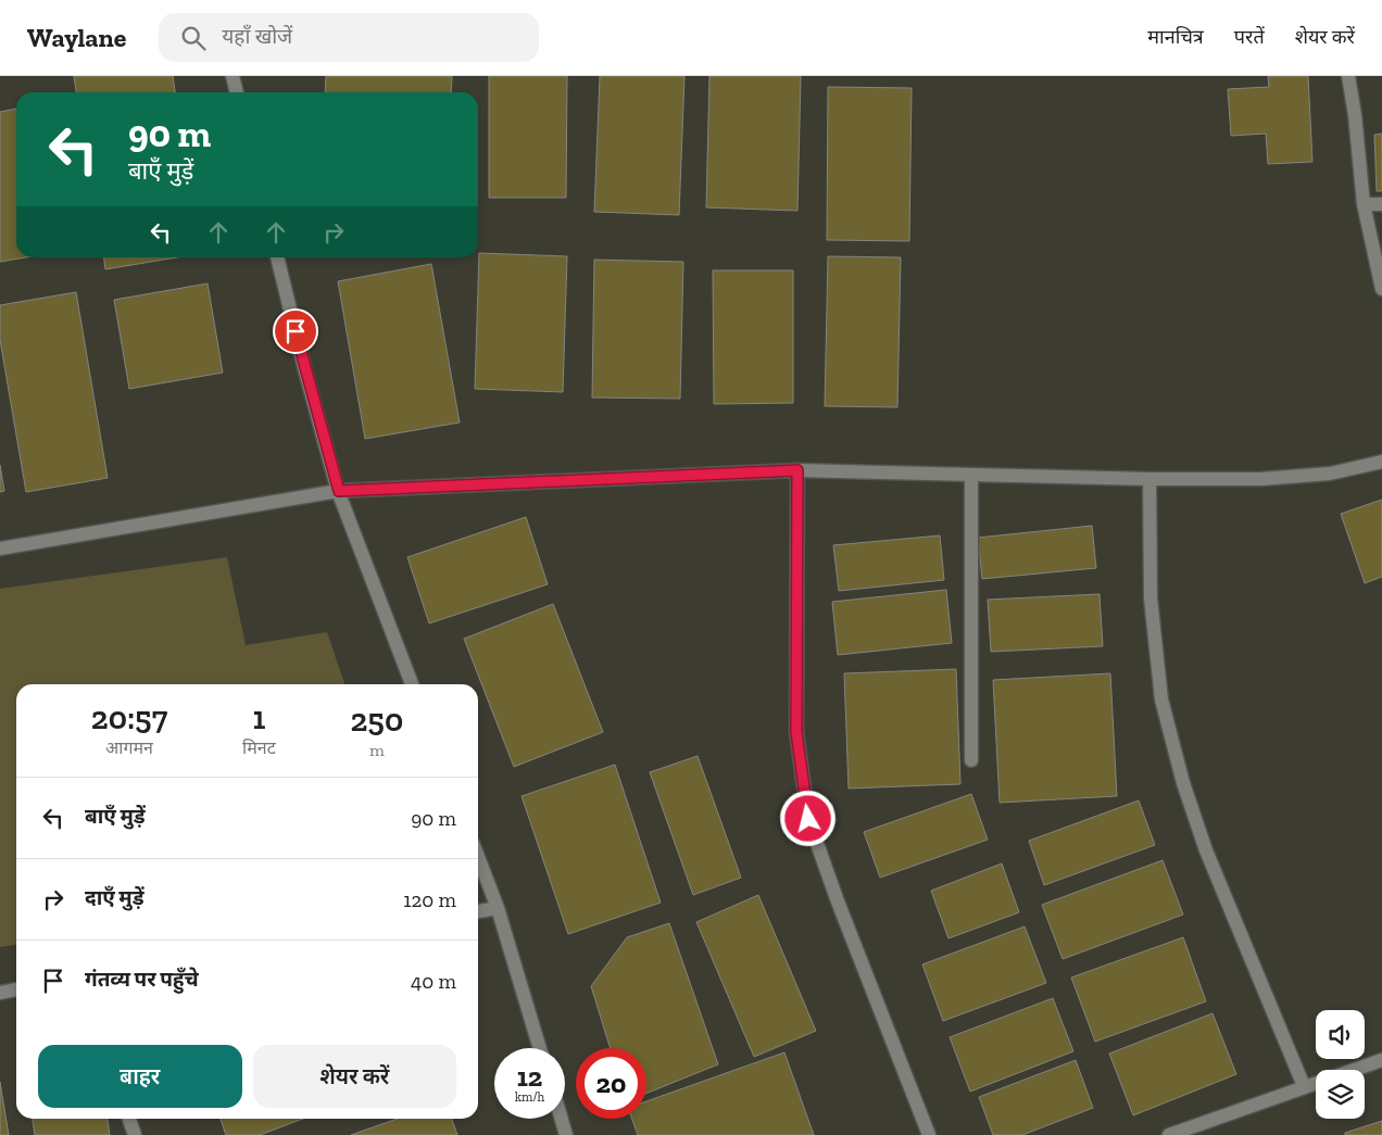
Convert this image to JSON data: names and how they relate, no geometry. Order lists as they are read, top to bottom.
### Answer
{
  "page": {
    "header": "Waylane",
    "search": "यहाँ खोजें",
    "nav": ["मानचित्र", "परतें", "शेयर करें"],
    "turn": ["90 m", "बाएँ मुड़ें"],
    "eta": [
      "20:57",
      "आगमन",
      "1",
      "मिनट",
      "250",
      "m"
    ],
    "list": [
      {
        "name": "बाएँ मुड़ें",
        "value": "90 m"
      },
      {
        "name": "दाएँ मुड़ें",
        "value": "120 m"
      },
      {
        "name": "गंतव्य पर पहुँचे",
        "value": "40 m"
      }
    ],
    "buttons": ["बाहर", "शेयर करें"],
    "speed": "12 km/h",
    "limit": "20"
  }
}
